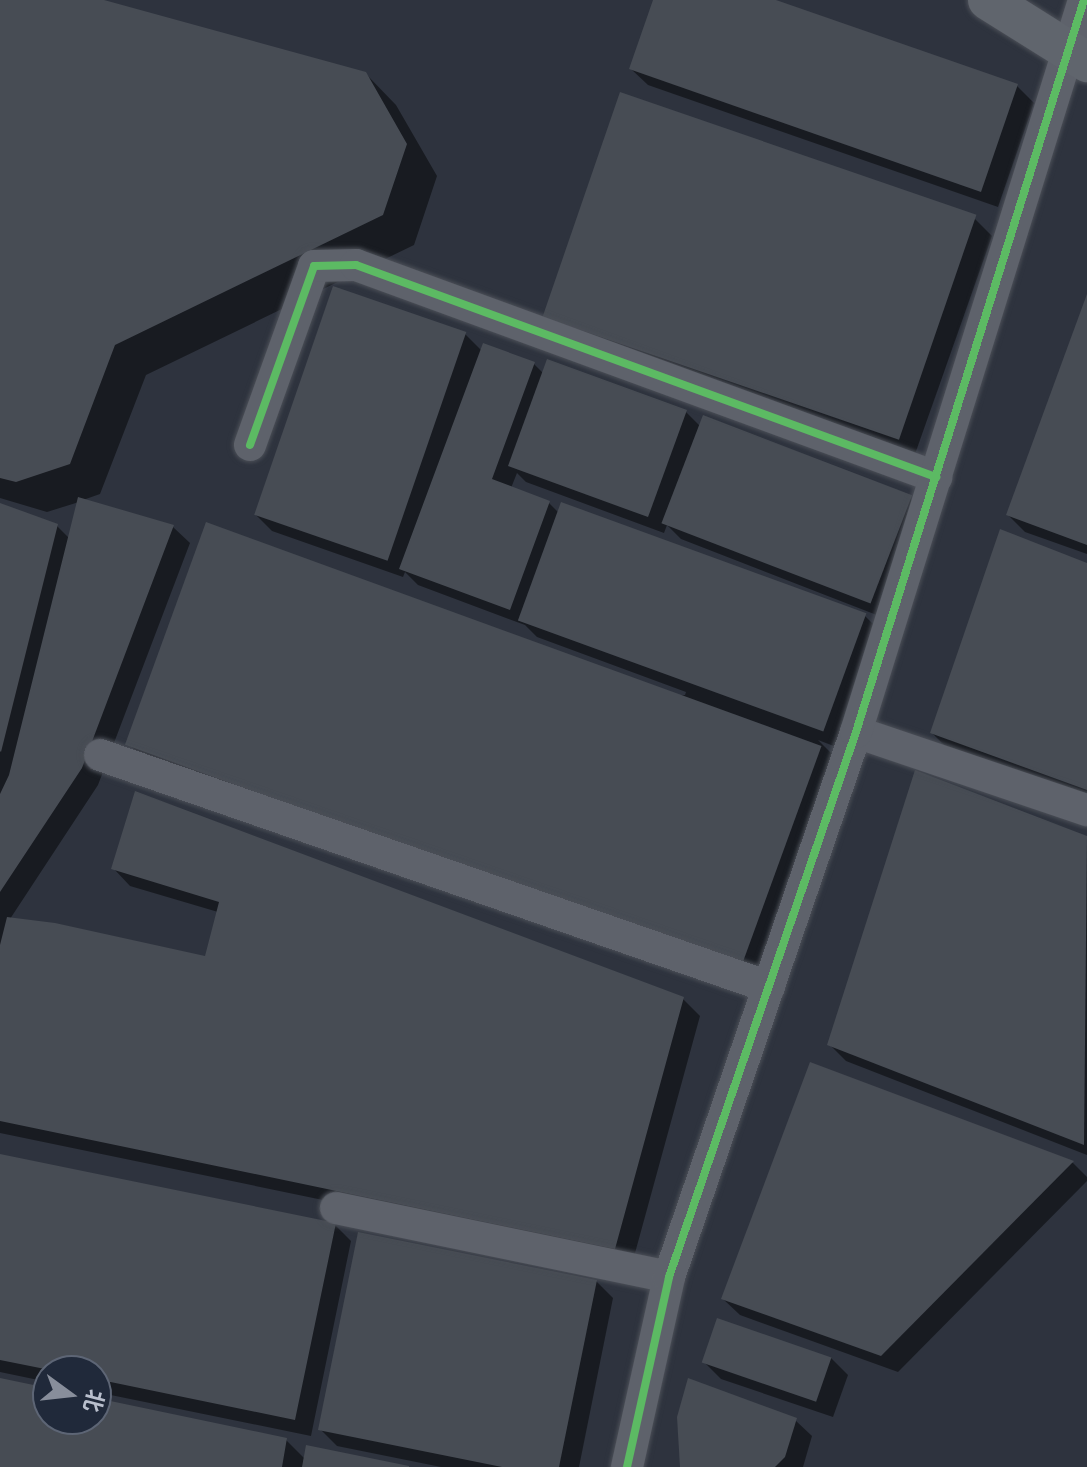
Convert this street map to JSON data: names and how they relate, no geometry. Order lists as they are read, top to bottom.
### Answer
{
  "north": "right"
}
